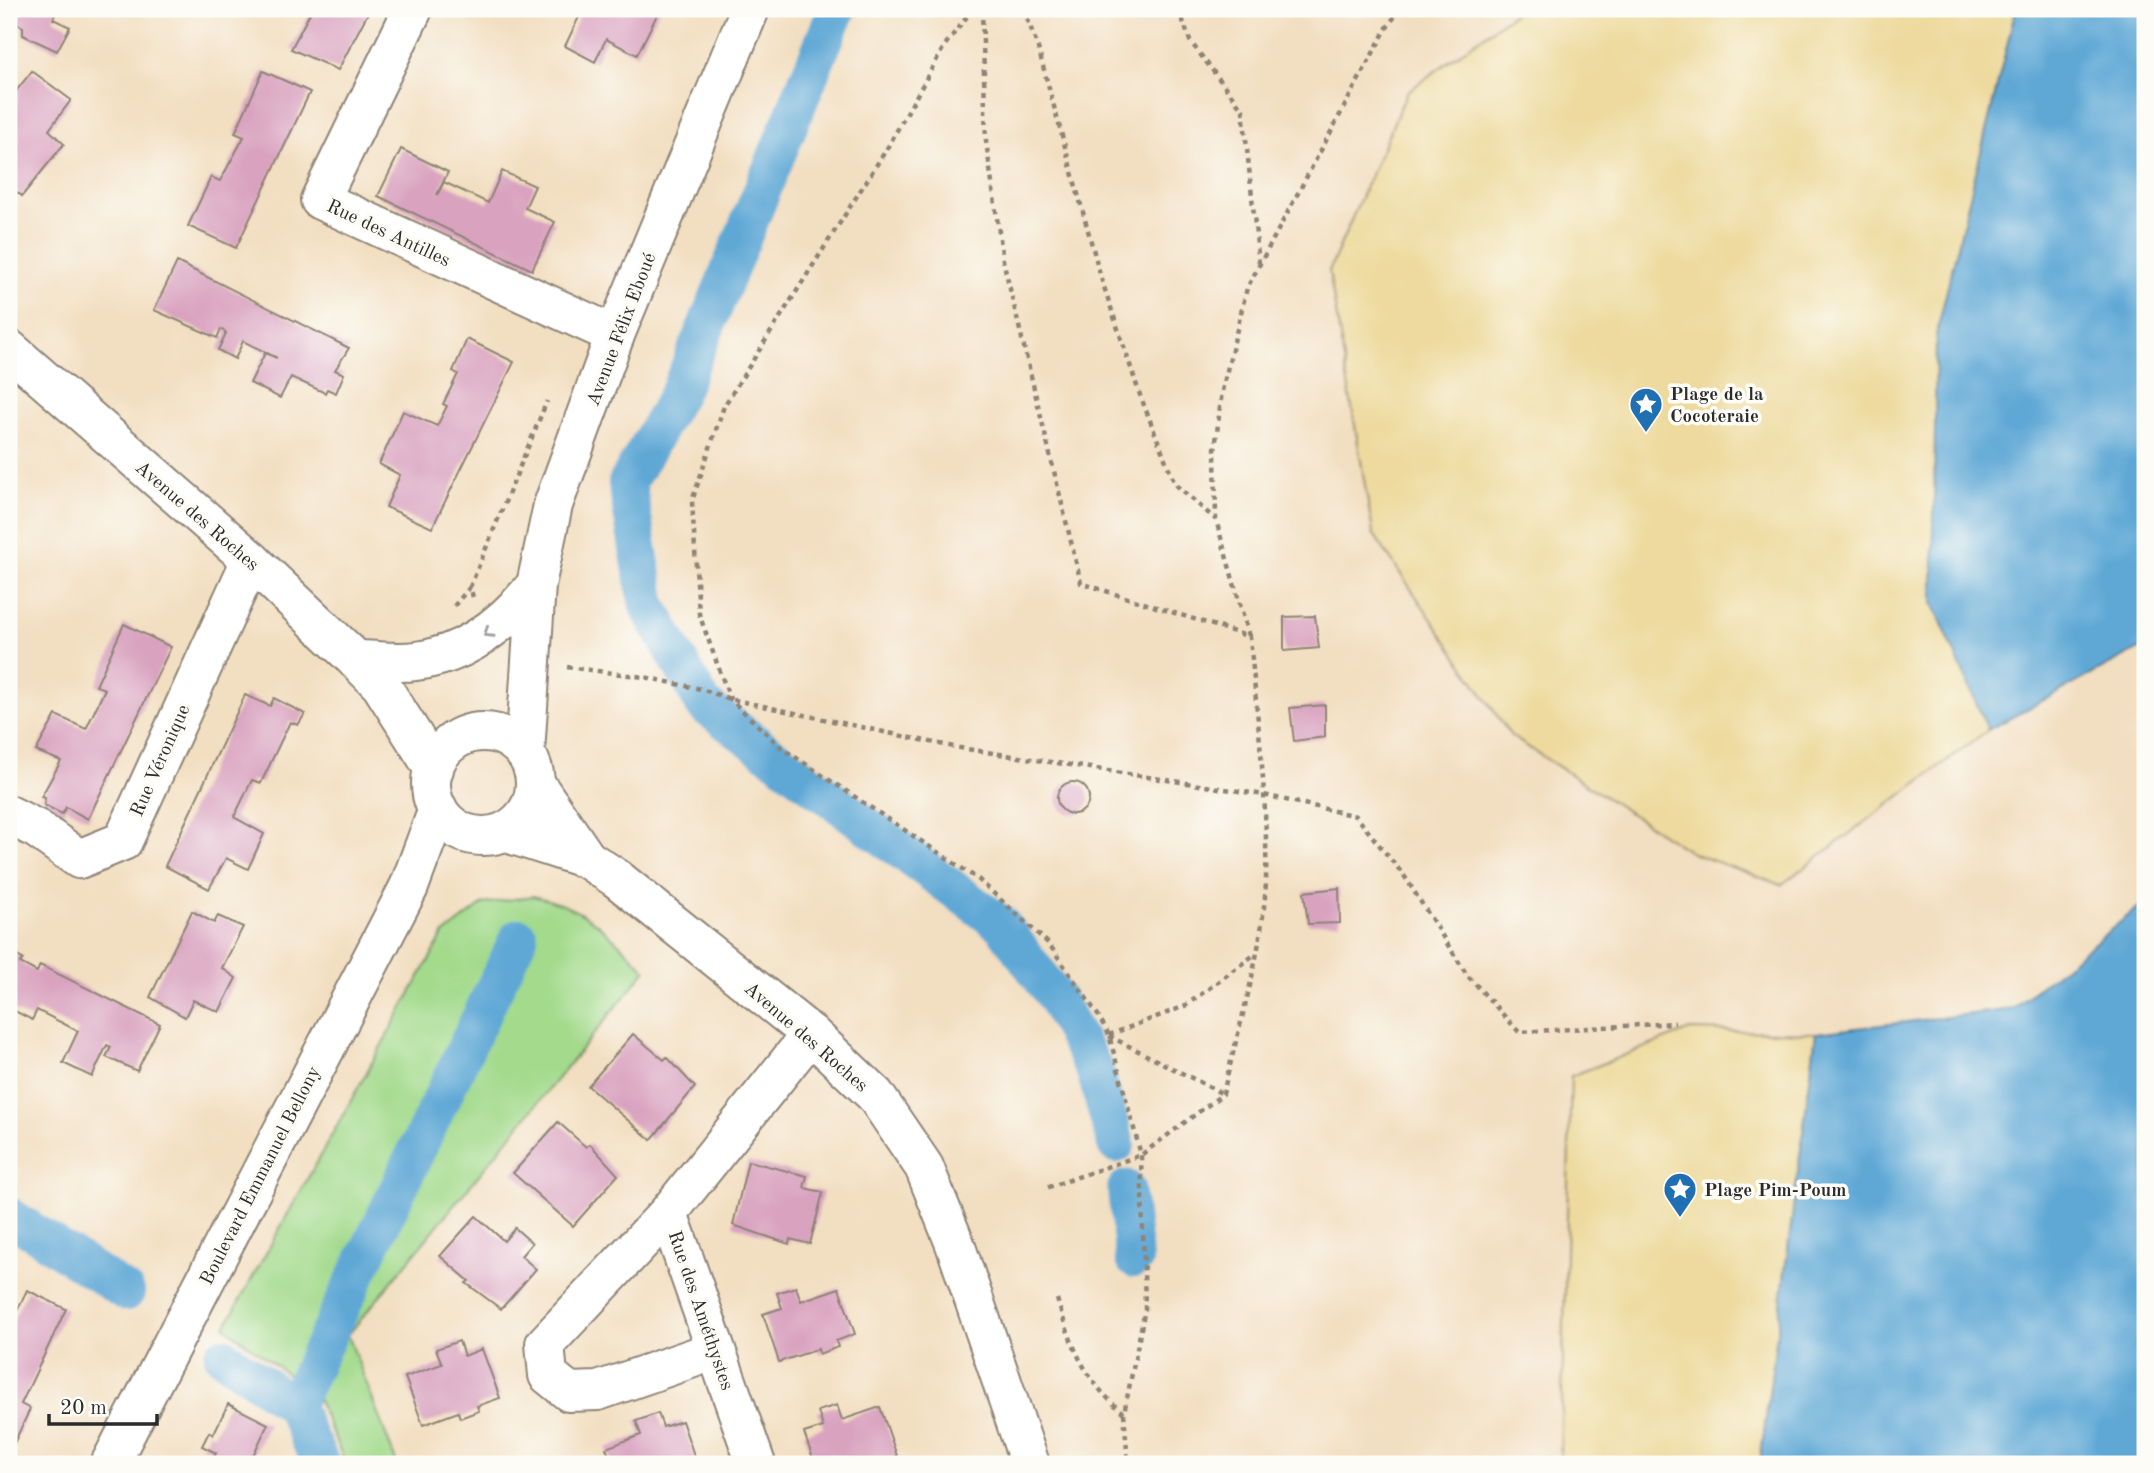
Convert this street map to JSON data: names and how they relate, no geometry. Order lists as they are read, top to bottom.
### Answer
{
  "streets": {
    "street": [
      "Rue des Antilles",
      "Avenue Félix Eboué",
      "Avenue des Roches",
      "Rue Véronique",
      "Boulevard Emmanuel Bellony",
      "Rue des Améthystes"
    ]
  },
  "crossings": [
    ["Rue des Antilles", "Avenue Félix Eboué"],
    ["Avenue Félix Eboué", "Avenue des Roches"],
    ["Avenue Félix Eboué", "Boulevard Emmanuel Bellony"],
    ["Avenue des Roches", "Rue Véronique"],
    ["Avenue des Roches", "Boulevard Emmanuel Bellony"],
    ["Avenue des Roches", "Rue des Améthystes"]
  ],
  "places": {
    "place": ["Plage de la Cocoteraie", "Plage Pim-Poum"]
  },
  "scale_bar": "20 m"
}
